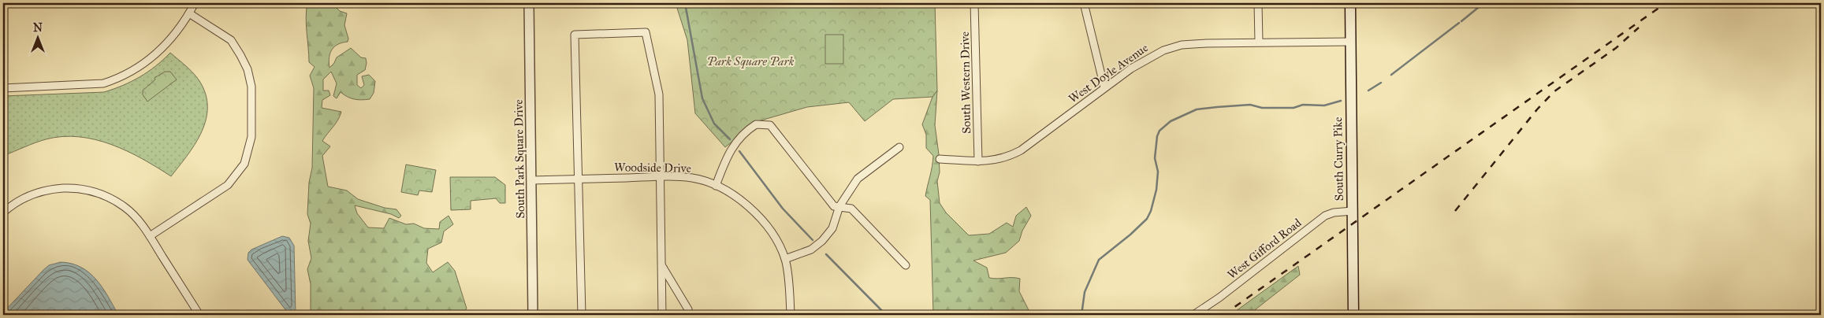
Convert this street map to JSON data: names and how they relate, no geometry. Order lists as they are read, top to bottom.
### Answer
{
  "streets": {
    "main road": ["South Curry Pike"],
    "street": [
      "West Doyle Avenue",
      "South Western Drive",
      "South Park Square Drive",
      "Woodside Drive",
      "West Gifford Road"
    ]
  },
  "crossings": [
    ["West Doyle Avenue", "South Western Drive"],
    ["West Doyle Avenue", "South Curry Pike"],
    ["South Park Square Drive", "Woodside Drive"],
    ["South Curry Pike", "West Gifford Road"]
  ],
  "parks": ["Park Square Park"],
  "north": "top"
}
